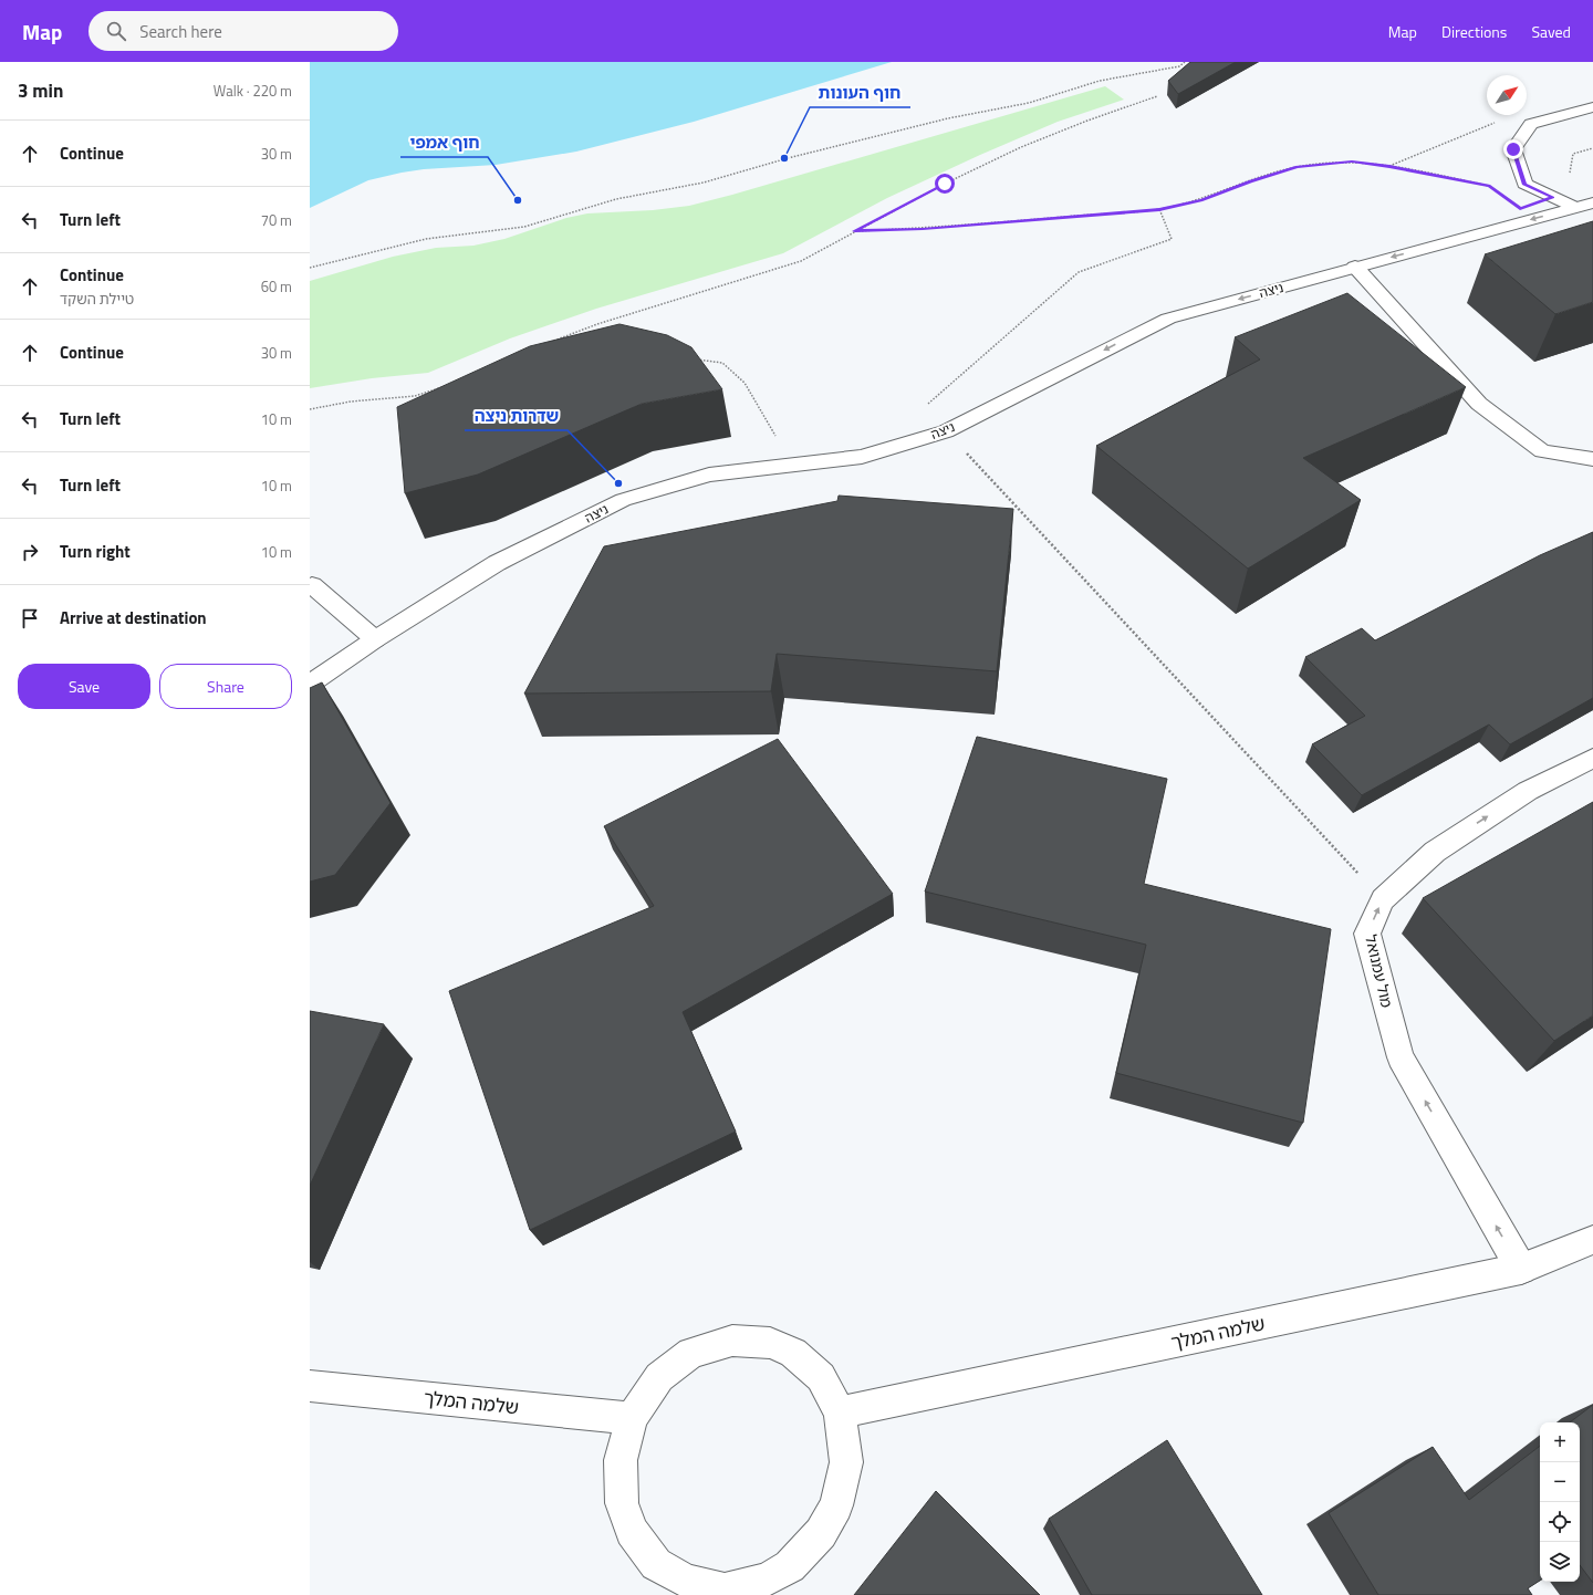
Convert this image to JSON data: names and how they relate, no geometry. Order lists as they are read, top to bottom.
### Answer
{
  "streets": {
    "street": ["ניצה", "מול עמנואל", "שלמה המלך"]
  },
  "crossings": [
    ["מול עמנואל", "שלמה המלך"]
  ],
  "one_way": ["ניצה"],
  "places": ["חוף העונות", "חוף אמפי", "שדרות ניצה"],
  "north": "top right",
  "page": {
    "header": "Map",
    "search": "Search here",
    "nav": ["Map", "Directions", "Saved"],
    "heading": ["3 min", "Walk · 220 m"],
    "list": [
      ["Continue", "30 m"],
      ["Turn left", "70 m"],
      ["Continue", "טיילת השקד", "60 m"],
      ["Continue", "30 m"],
      ["Turn left", "10 m"],
      ["Turn left", "10 m"],
      ["Turn right", "10 m"],
      "Arrive at destination"
    ],
    "buttons": ["Save", "Share"],
    "map_buttons": ["+", "−"]
  }
}
